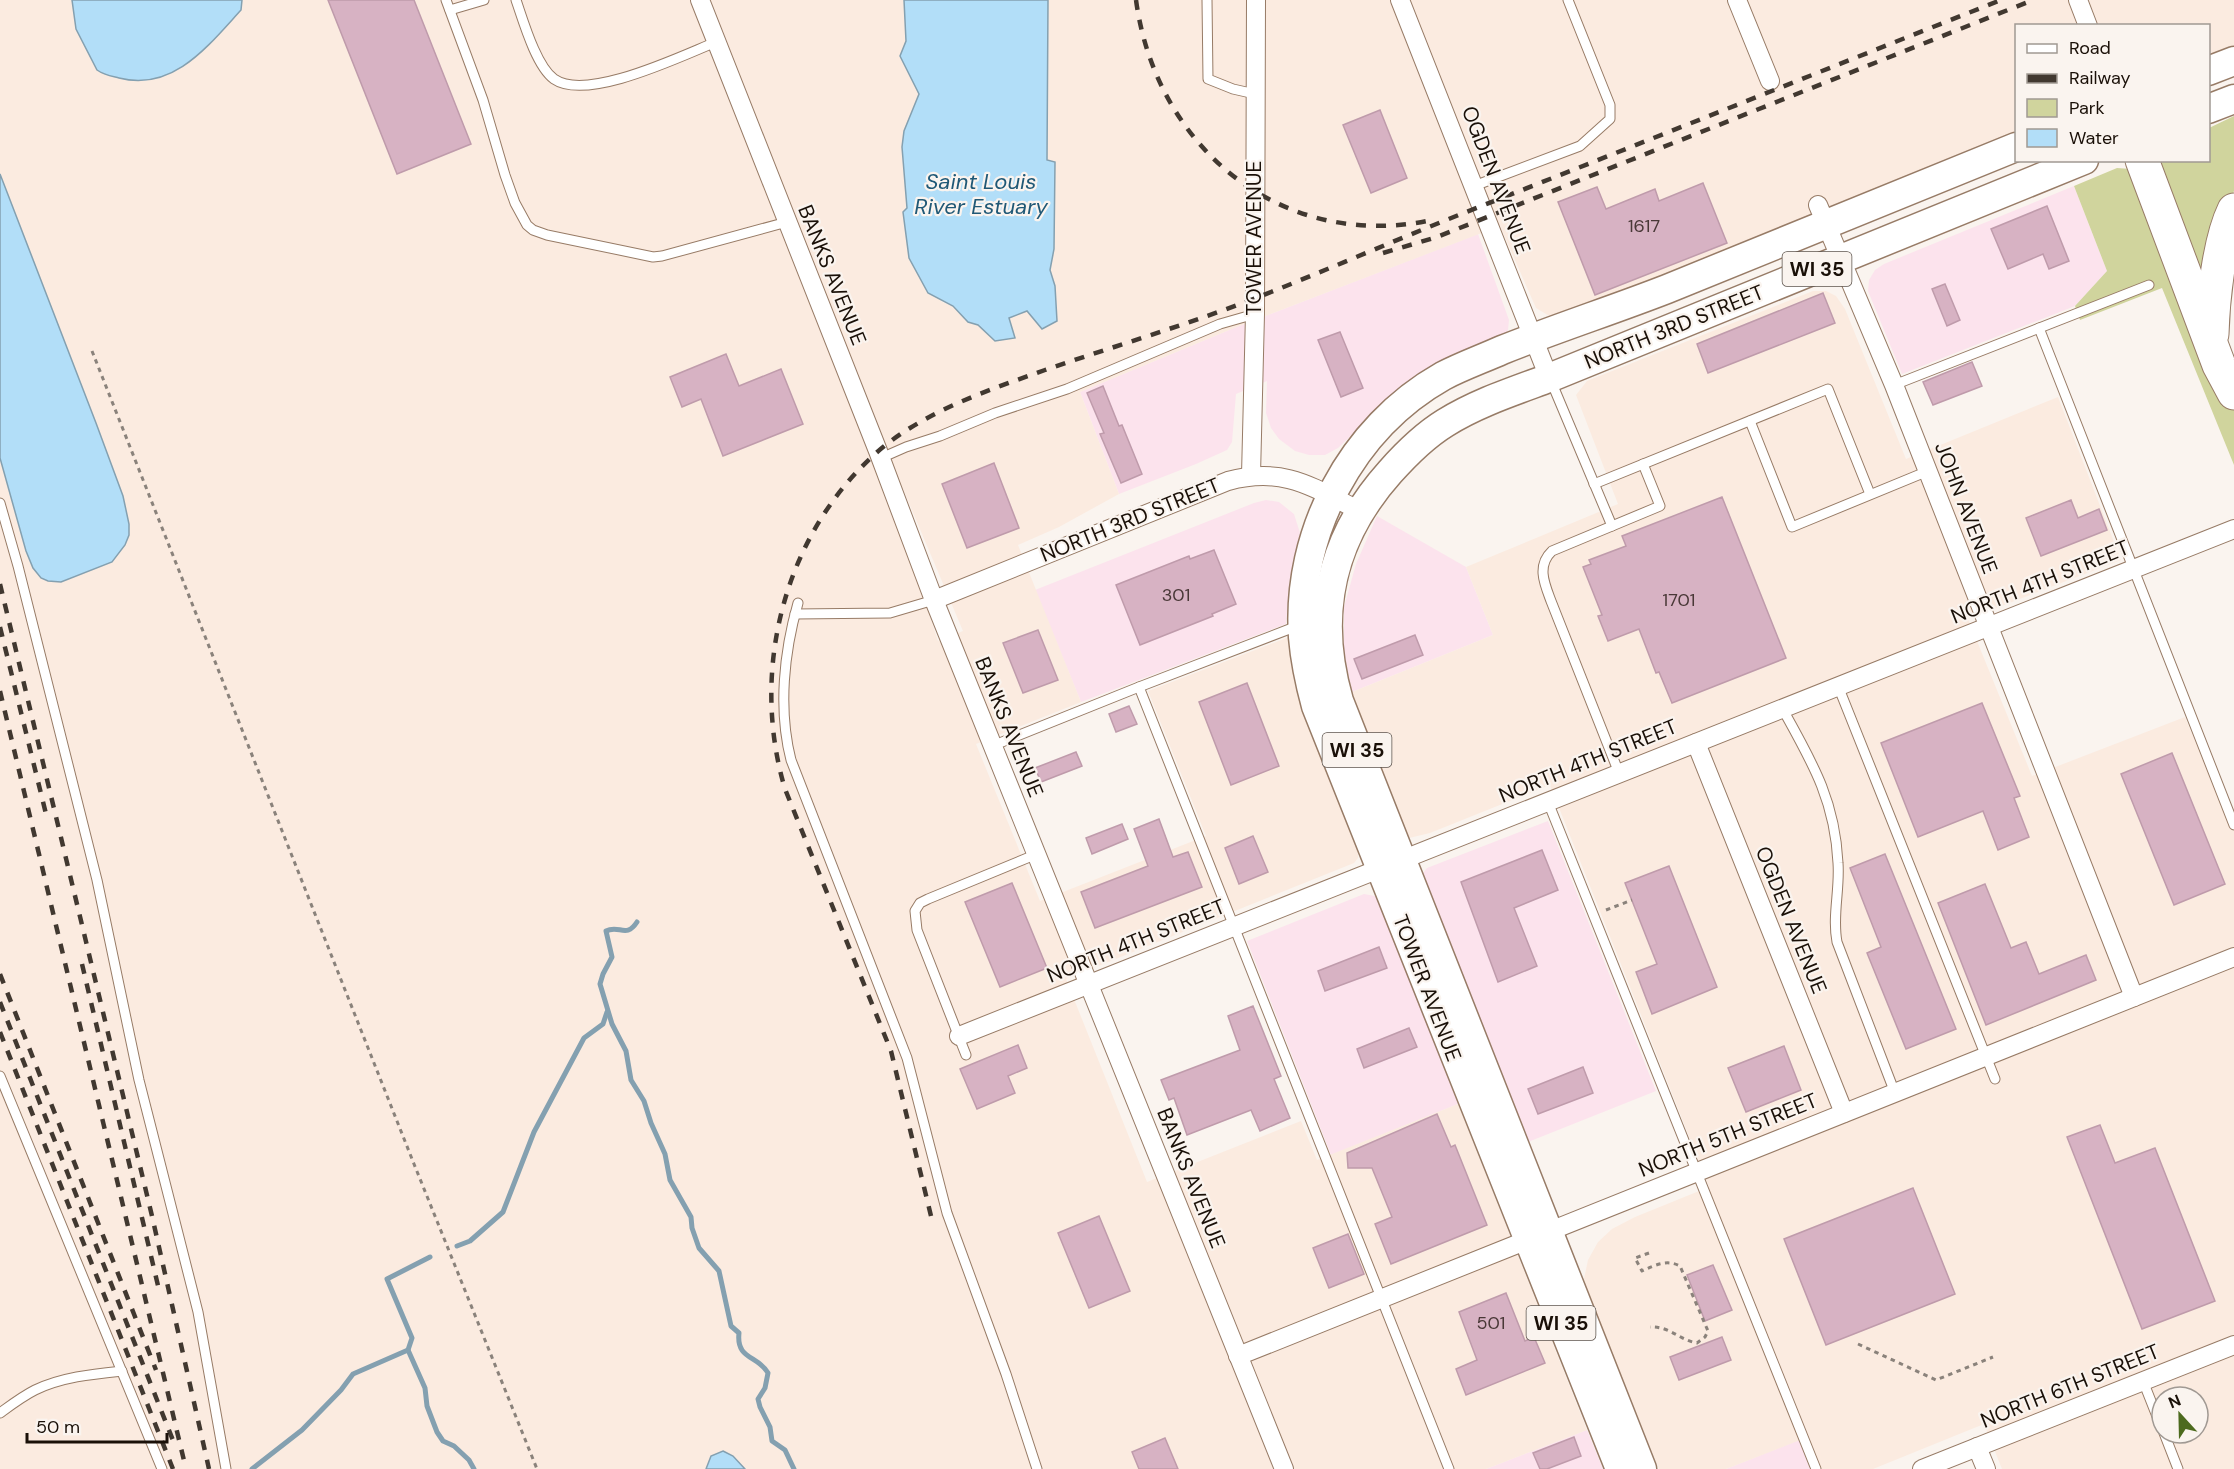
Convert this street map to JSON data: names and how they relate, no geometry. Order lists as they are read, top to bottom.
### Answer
{
  "streets": {
    "main road": ["TOWER AVENUE", "WI 35", "NORTH 3RD STREET"],
    "street": [
      "OGDEN AVENUE",
      "BANKS AVENUE",
      "JOHN AVENUE",
      "NORTH 4TH STREET",
      "NORTH 5TH STREET",
      "NORTH 6TH STREET"
    ]
  },
  "crossings": [
    ["OGDEN AVENUE", "NORTH 3RD STREET"],
    ["OGDEN AVENUE", "NORTH 4TH STREET"],
    ["OGDEN AVENUE", "NORTH 5TH STREET"],
    ["TOWER AVENUE", "NORTH 3RD STREET"],
    ["TOWER AVENUE", "NORTH 4TH STREET"],
    ["TOWER AVENUE", "NORTH 5TH STREET"],
    ["BANKS AVENUE", "NORTH 3RD STREET"],
    ["BANKS AVENUE", "NORTH 4TH STREET"],
    ["BANKS AVENUE", "NORTH 5TH STREET"],
    ["NORTH 3RD STREET", "JOHN AVENUE"],
    ["JOHN AVENUE", "NORTH 4TH STREET"],
    ["JOHN AVENUE", "NORTH 5TH STREET"]
  ],
  "water": ["Saint Louis River Estuary"],
  "house_numbers": [
    "1617",
    "301",
    "1701",
    "501"
  ],
  "legend": [
    "Road",
    "Railway",
    "Park",
    "Water"
  ],
  "scale_bar": "50 m",
  "north": "top"
}
